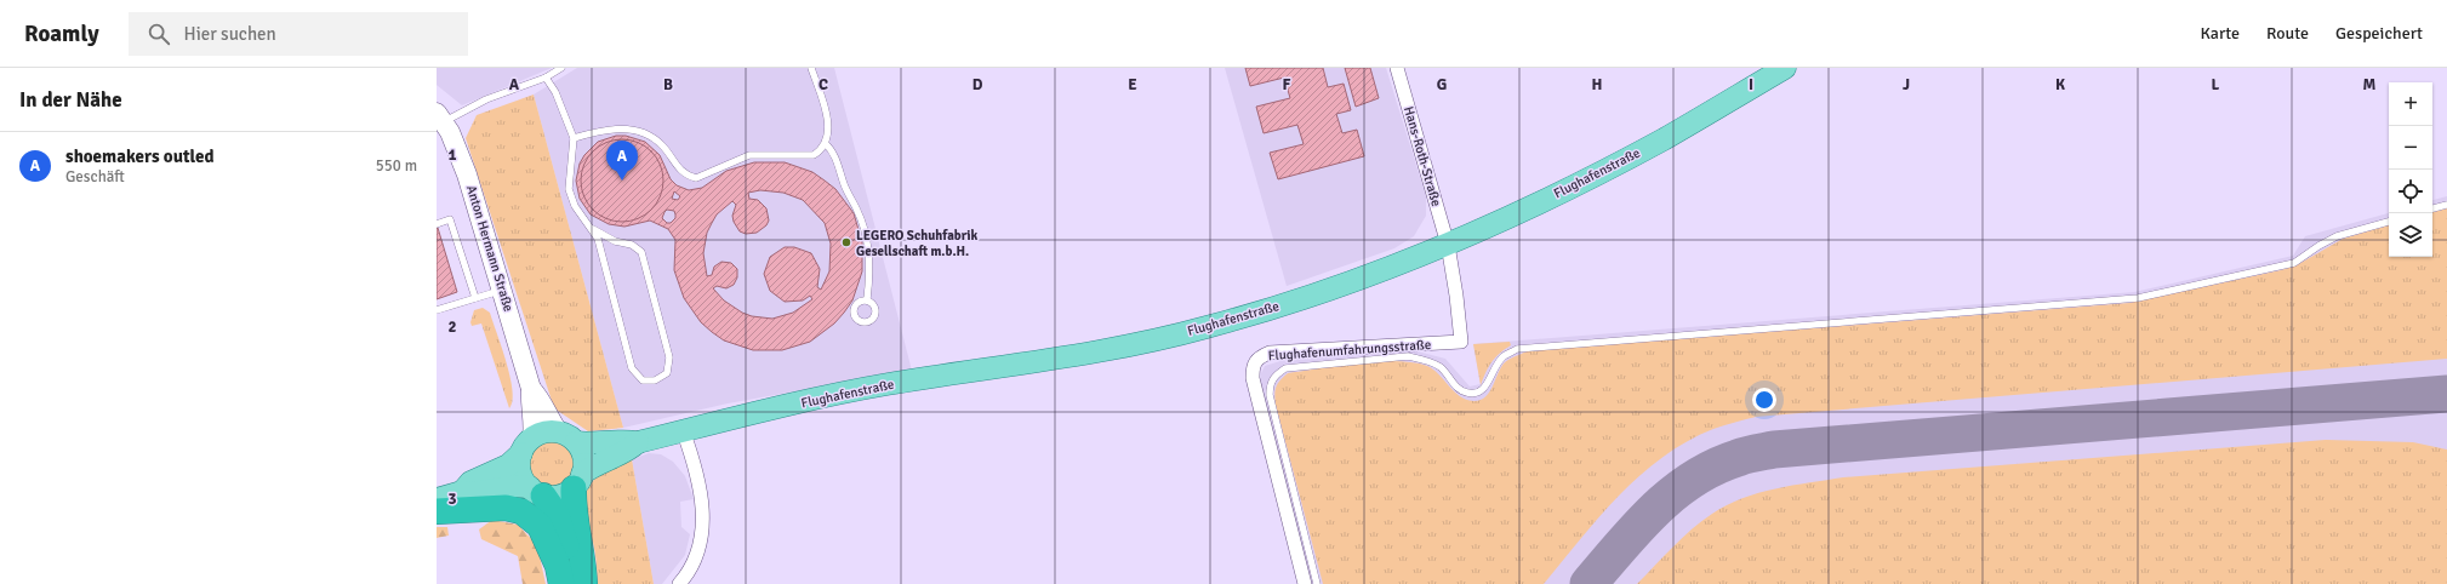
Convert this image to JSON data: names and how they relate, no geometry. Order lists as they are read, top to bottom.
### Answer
{
  "streets": {
    "main road": ["Flughafenstraße", "Anton Hermann Straße"],
    "street": ["Hans-Roth-Straße", "Flughafenumfahrungsstraße"]
  },
  "crossings": [
    ["Hans-Roth-Straße", "Flughafenstraße"],
    ["Hans-Roth-Straße", "Flughafenumfahrungsstraße"],
    ["Flughafenstraße", "Anton Hermann Straße"],
    ["Flughafenstraße", "Flughafenumfahrungsstraße"]
  ],
  "places": ["LEGERO Schuhfabrik Gesellschaft m.b.H."],
  "page": {
    "header": "Roamly",
    "search": "Hier suchen",
    "nav": ["Karte", "Route", "Gespeichert"],
    "heading": "In der Nähe",
    "map_buttons": ["+", "−"],
    "list": [
      {
        "mark": "A",
        "name": "shoemakers outled",
        "note": "Geschäft",
        "value": "550 m"
      }
    ],
    "pins": "A"
  },
  "grid": {
    "columns": [
      "A",
      "B",
      "C",
      "D",
      "E",
      "F",
      "G",
      "H",
      "I",
      "J",
      "K",
      "L",
      "M"
    ],
    "rows": ["1", "2", "3"]
  }
}
